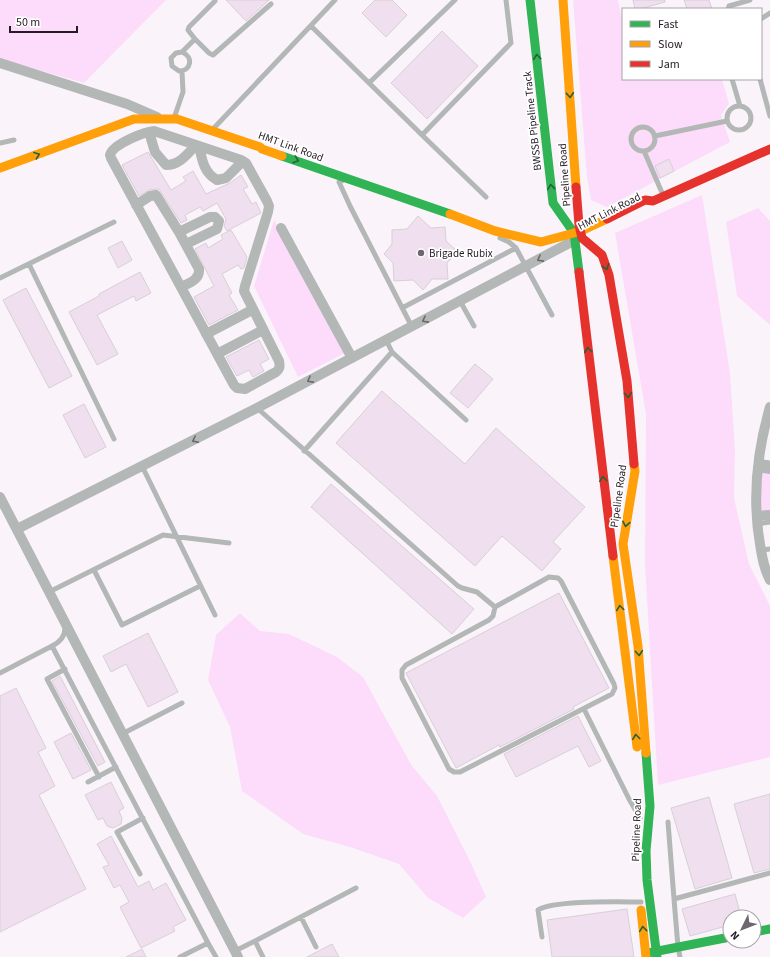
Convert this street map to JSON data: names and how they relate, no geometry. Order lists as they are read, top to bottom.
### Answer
{
  "streets": {
    "main road": ["BWSSB Pipeline Track", "HMT Link Road", "Pipeline Road"]
  },
  "crossings": [
    ["BWSSB Pipeline Track", "HMT Link Road"],
    ["BWSSB Pipeline Track", "Pipeline Road"],
    ["HMT Link Road", "Pipeline Road"]
  ],
  "one_way": ["BWSSB Pipeline Track", "HMT Link Road"],
  "places": ["Brigade Rubix"],
  "legend": ["Fast", "Slow", "Jam"],
  "scale_bar": "50 m",
  "north": "bottom left"
}
